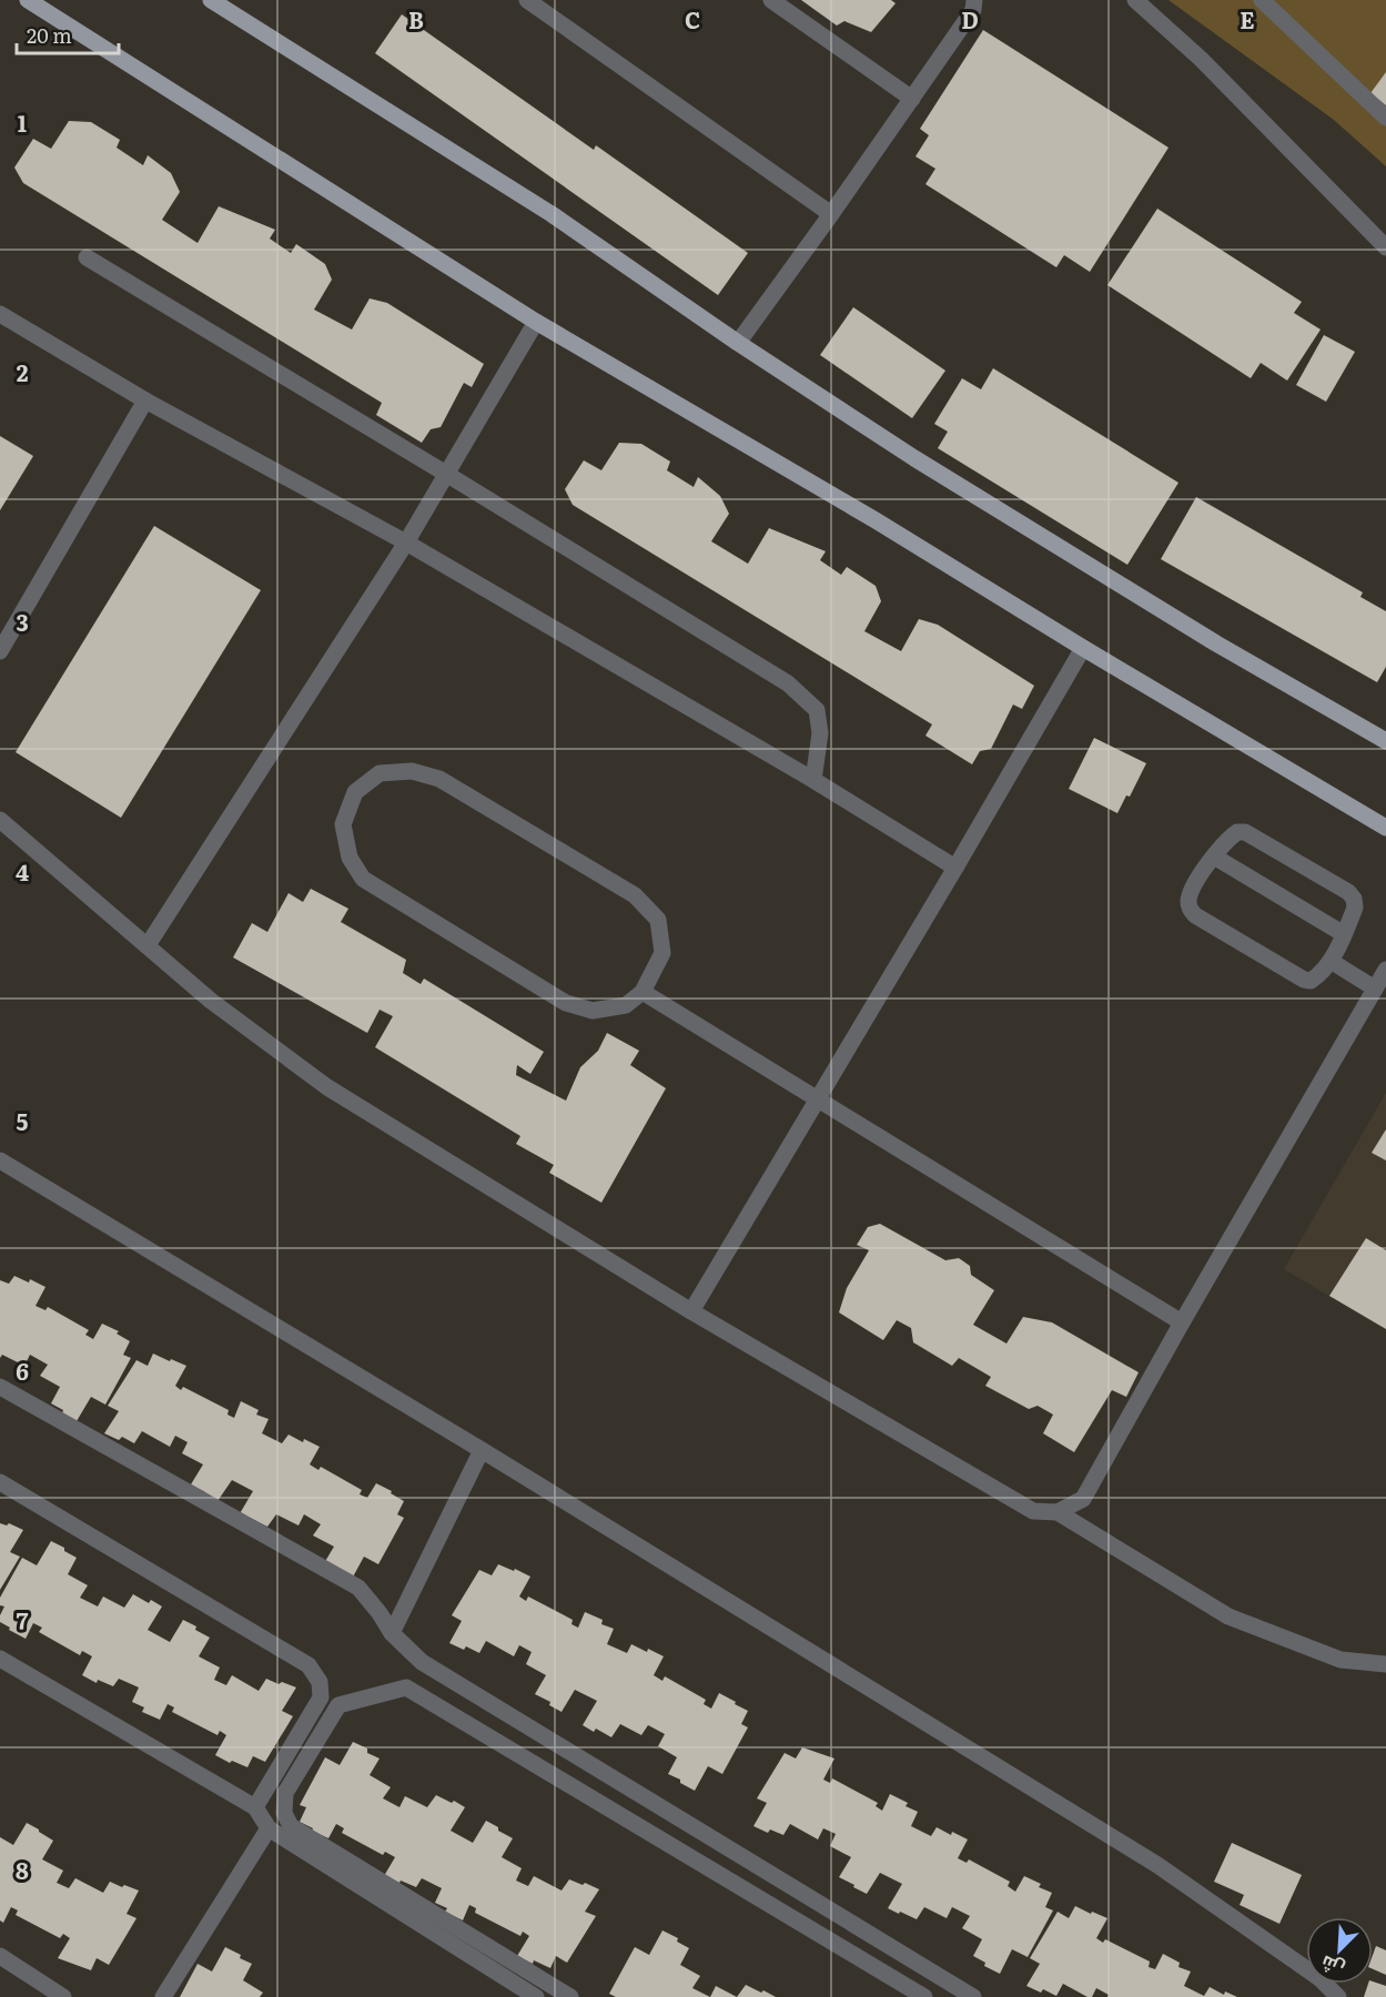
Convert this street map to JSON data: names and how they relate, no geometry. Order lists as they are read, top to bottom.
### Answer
{
  "scale_bar": "20 m",
  "north": "bottom left",
  "grid": {
    "columns": [
      "B",
      "C",
      "D",
      "E"
    ],
    "rows": [
      "1",
      "2",
      "3",
      "4",
      "5",
      "6",
      "7",
      "8"
    ]
  }
}
